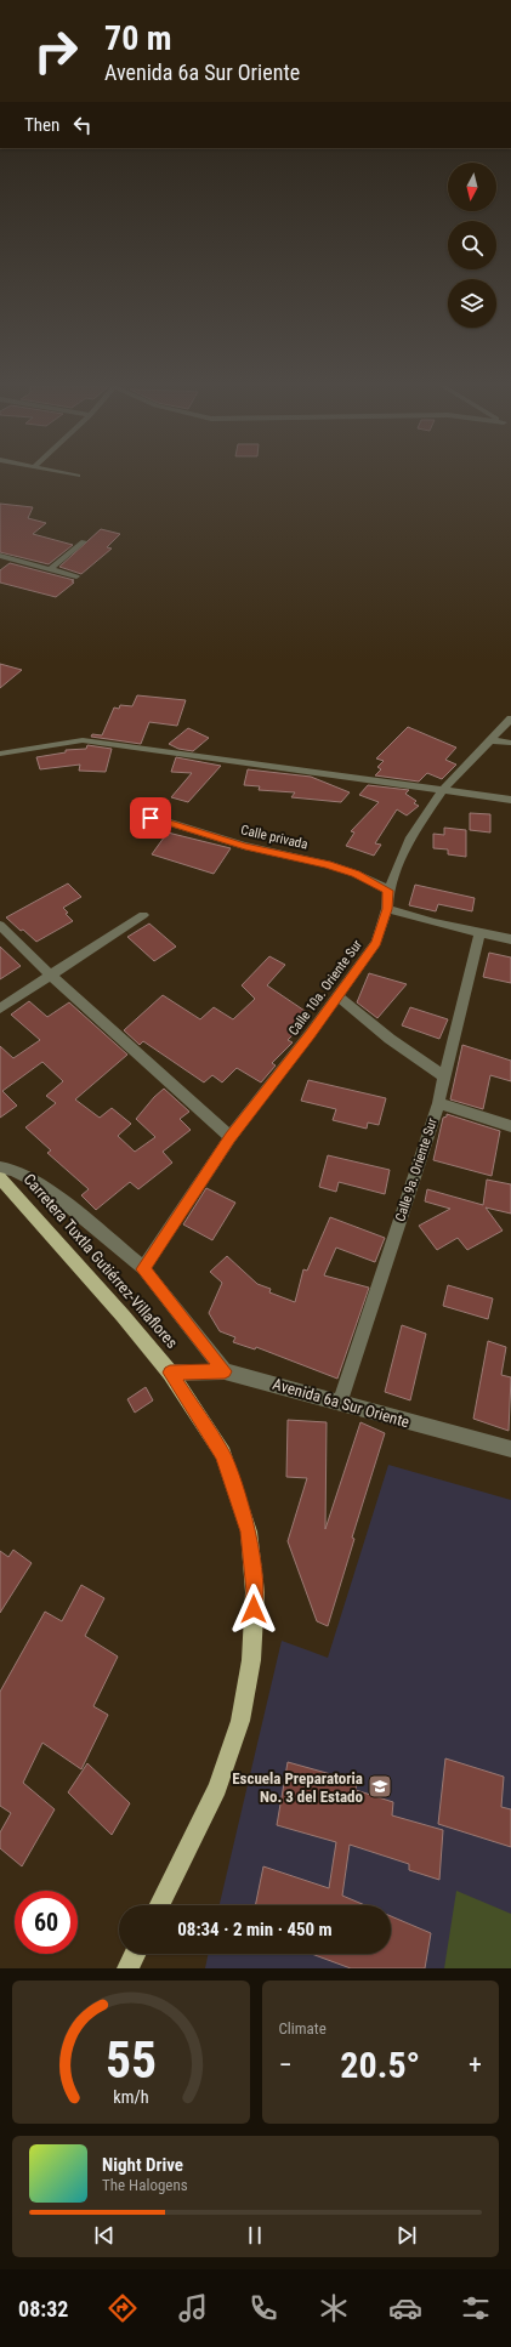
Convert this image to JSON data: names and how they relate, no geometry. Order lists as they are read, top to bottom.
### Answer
{
  "streets": {
    "main road": ["Carretera Tuxtla Gutiérrez-Villaflores"],
    "street": [
      "Calle privada",
      "Calle 10a. Oriente Sur",
      "Calle 9a. Oriente Sur",
      "Avenida 6a Sur Oriente"
    ]
  },
  "crossings": [
    ["Calle privada", "Calle 10a. Oriente Sur"],
    ["Calle 9a. Oriente Sur", "Avenida 6a Sur Oriente"],
    ["Carretera Tuxtla Gutiérrez-Villaflores", "Avenida 6a Sur Oriente"]
  ],
  "places": {
    "school or university": ["Escuela Preparatoria No. 3 del Estado"]
  },
  "north": "bottom",
  "page": {
    "turn": ["70 m", "Avenida 6a Sur Oriente"],
    "then": "Then",
    "limit": "60",
    "trip": "08:34 · 2 min · 450 m",
    "tile": "Climate",
    "heat": ["−", "20.5°", "+"],
    "song": ["Night Drive", "The Halogens"],
    "tabs": "08:32",
    "gauge": ["55", "km/h"]
  }
}
